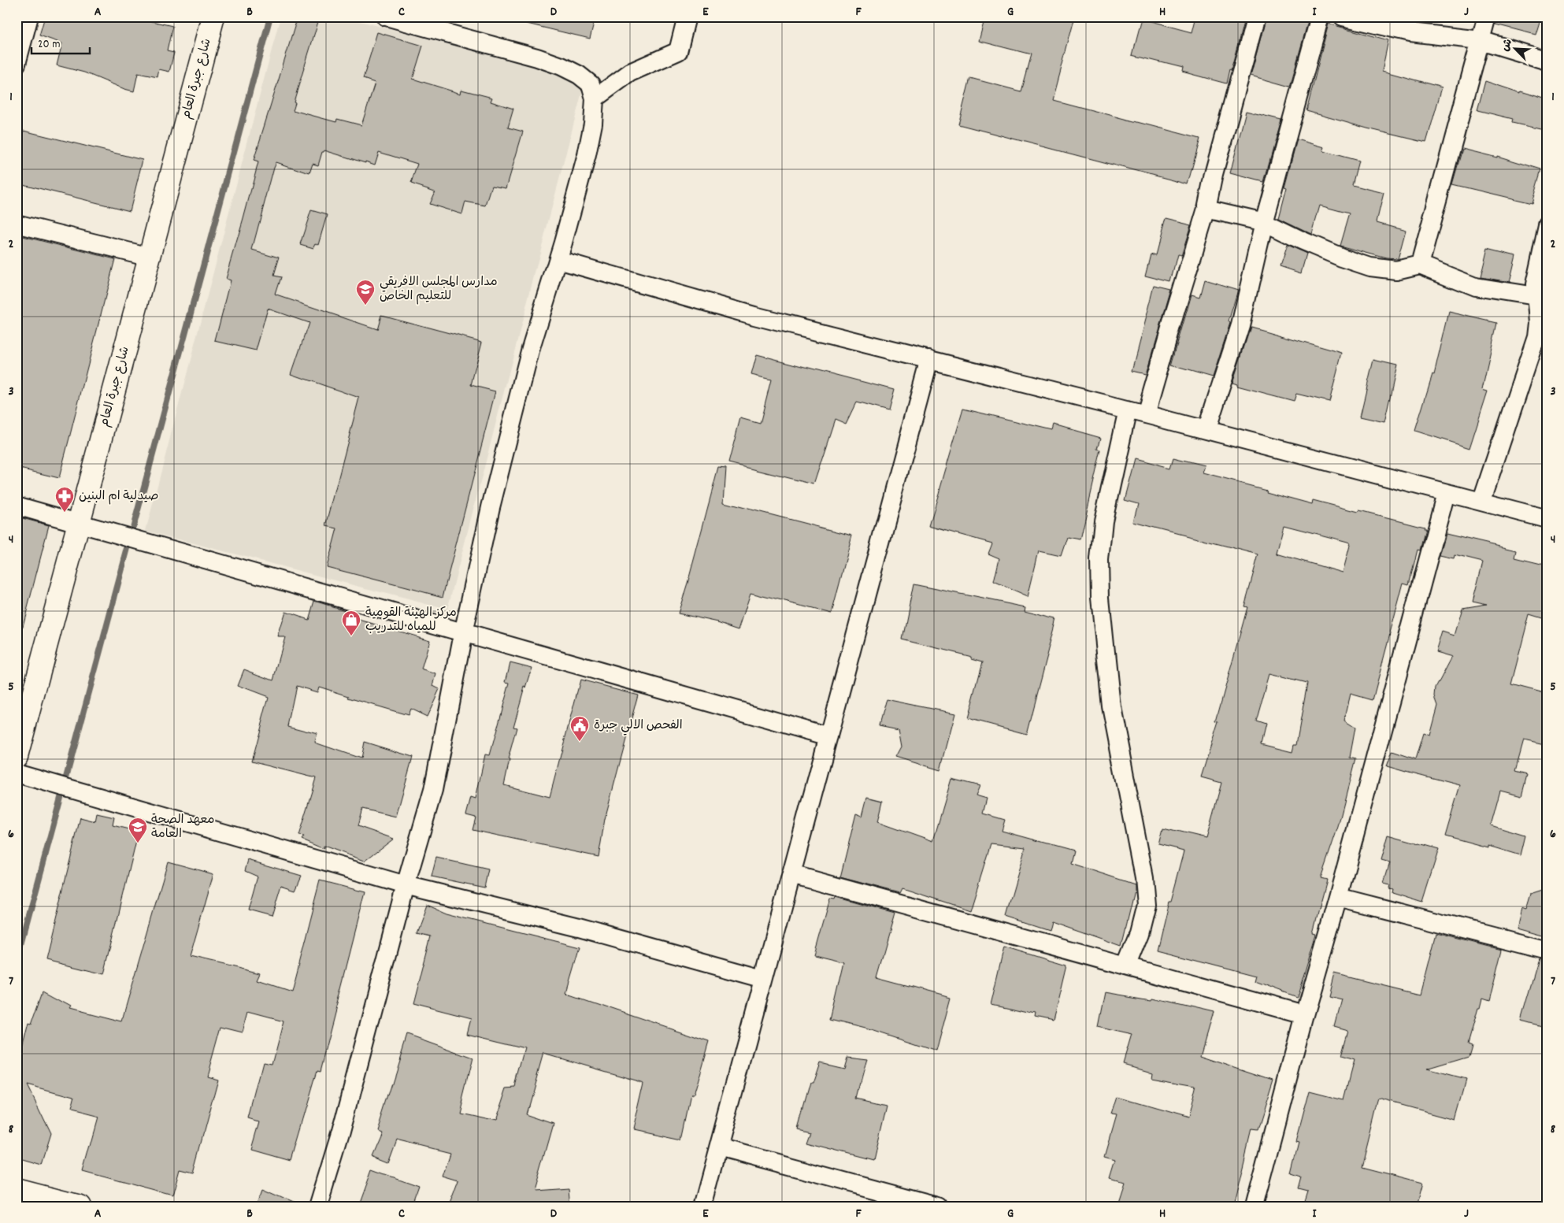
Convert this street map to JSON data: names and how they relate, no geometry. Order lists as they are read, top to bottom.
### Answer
{
  "streets": {
    "main road": ["شارع جبرة العام"]
  },
  "places": {
    "school or university": ["مدارس المجلس الافريقي للتعليم الخاص", "معهد الصحة العامة"],
    "pharmacy": ["صيدلية ام البنين"],
    "shop": ["مركز الهيئة القومية للمياه للتدريب"],
    "public building": ["الفحص الالي جبرة"]
  },
  "scale_bar": "20 m",
  "north": "top left",
  "grid": {
    "columns": [
      "A",
      "B",
      "C",
      "D",
      "E",
      "F",
      "G",
      "H",
      "I",
      "J"
    ],
    "rows": [
      "1",
      "2",
      "3",
      "4",
      "5",
      "6",
      "7",
      "8"
    ]
  }
}
